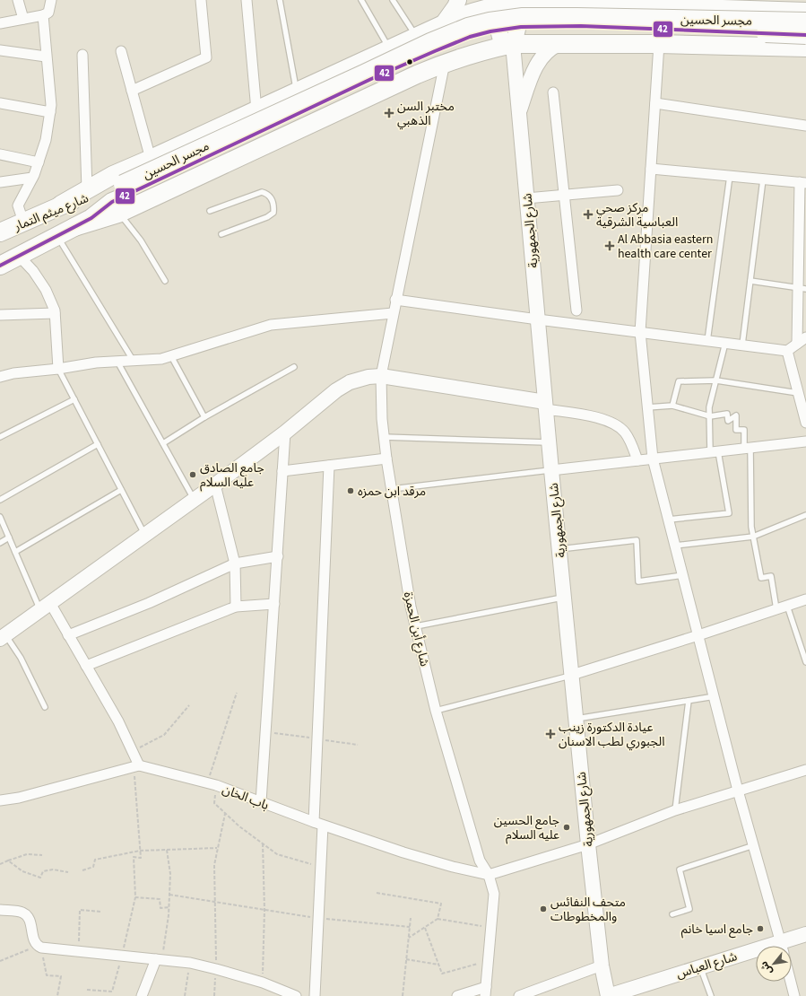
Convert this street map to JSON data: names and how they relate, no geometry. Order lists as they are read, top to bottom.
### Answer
{
  "streets": {
    "highway": ["مجسر الحسين", "شارع ميثم التمار"],
    "main road": ["شارع الجمهورية", "شارع العباس"],
    "street": ["شارع أبن الحمزة", "باب الخان"]
  },
  "crossings": [
    ["مجسر الحسين", "شارع ميثم التمار"],
    ["شارع الجمهورية", "شارع العباس"],
    ["شارع أبن الحمزة", "باب الخان"]
  ],
  "places": {
    "health": [
      "مختبر السن الذهبي",
      "مركز صحي العباسية الشرقية",
      "Al Abbasia eastern health care center",
      "عيادة الدكتورة زينب الجبوري لطب الاسنان"
    ],
    "other": [
      "جامع الصادق عليه السلام",
      "مرقد ابن حمزه",
      "جامع الحسين عليه السلام",
      "متحف النفائس والمخطوطات",
      "جامع اسيا خانم"
    ]
  },
  "lines": ["transit line 42"],
  "north": "bottom left"
}
